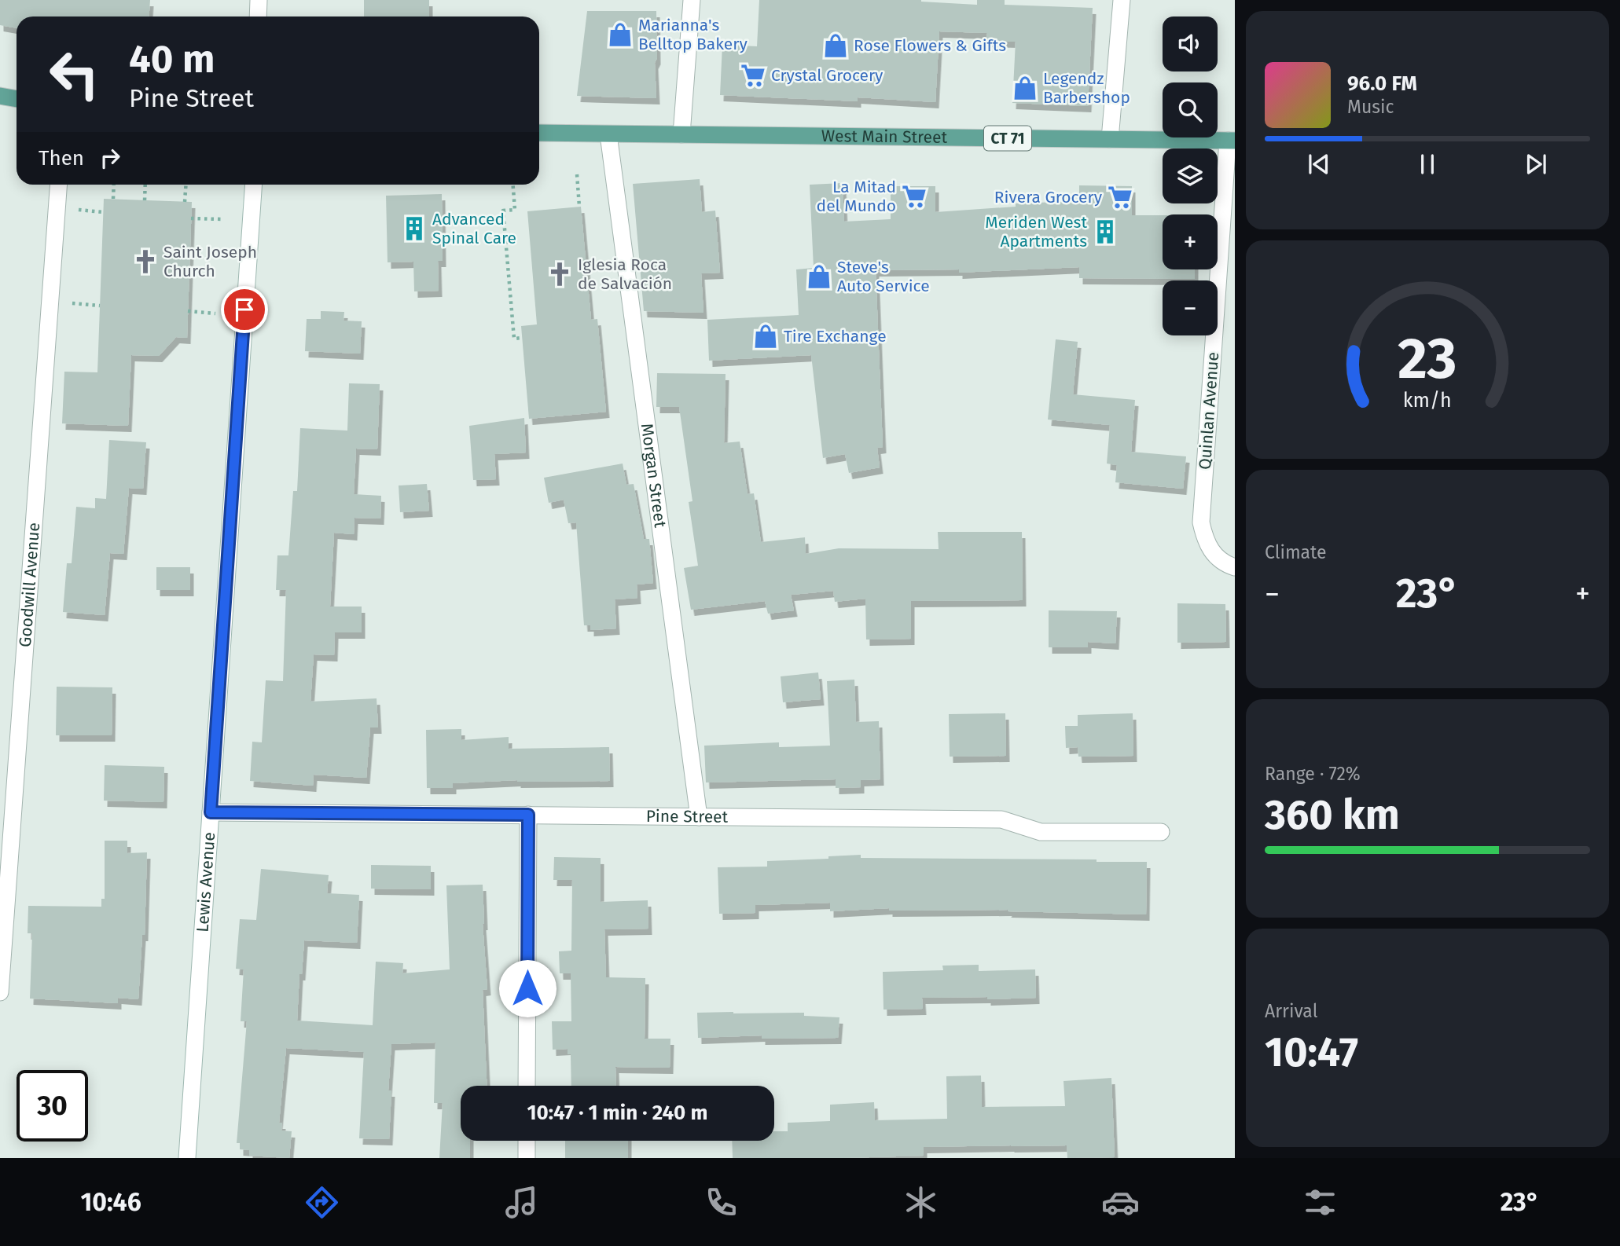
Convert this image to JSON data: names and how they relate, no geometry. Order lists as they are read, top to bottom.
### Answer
{
  "streets": {
    "main road": ["West Main Street", "CT 71"],
    "street": [
      "Quinlan Avenue",
      "Morgan Street",
      "Goodwill Avenue",
      "Pine Street",
      "Lewis Avenue"
    ]
  },
  "crossings": [
    ["West Main Street", "Quinlan Avenue"],
    ["West Main Street", "Morgan Street"],
    ["Morgan Street", "Pine Street"],
    ["Pine Street", "Lewis Avenue"]
  ],
  "places": {
    "shop": [
      "Marianna's Belltop Bakery",
      "Rose Flowers & Gifts",
      "Legendz Barbershop",
      "Steve's Auto Service",
      "Tire Exchange"
    ],
    "supermarket": ["Crystal Grocery", "La Mitad del Mundo", "Rivera Grocery"],
    "building": ["Advanced Spinal Care", "Meriden West Apartments"],
    "church": ["Saint Joseph Church", "Iglesia Roca de Salvación"]
  },
  "page": {
    "map_buttons": ["+", "−"],
    "turn": ["40 m", "Pine Street"],
    "song": ["96.0 FM", "Music"],
    "then": "Then",
    "tile": [
      "Climate",
      ["Range · 72%", "360 km"],
      ["Arrival", "10:47"]
    ],
    "heat": ["−", "23°", "+"],
    "limit": "30",
    "trip": "10:47 · 1 min · 240 m",
    "tabs": ["10:46", "23°"],
    "gauge": ["23", "km/h"]
  }
}
